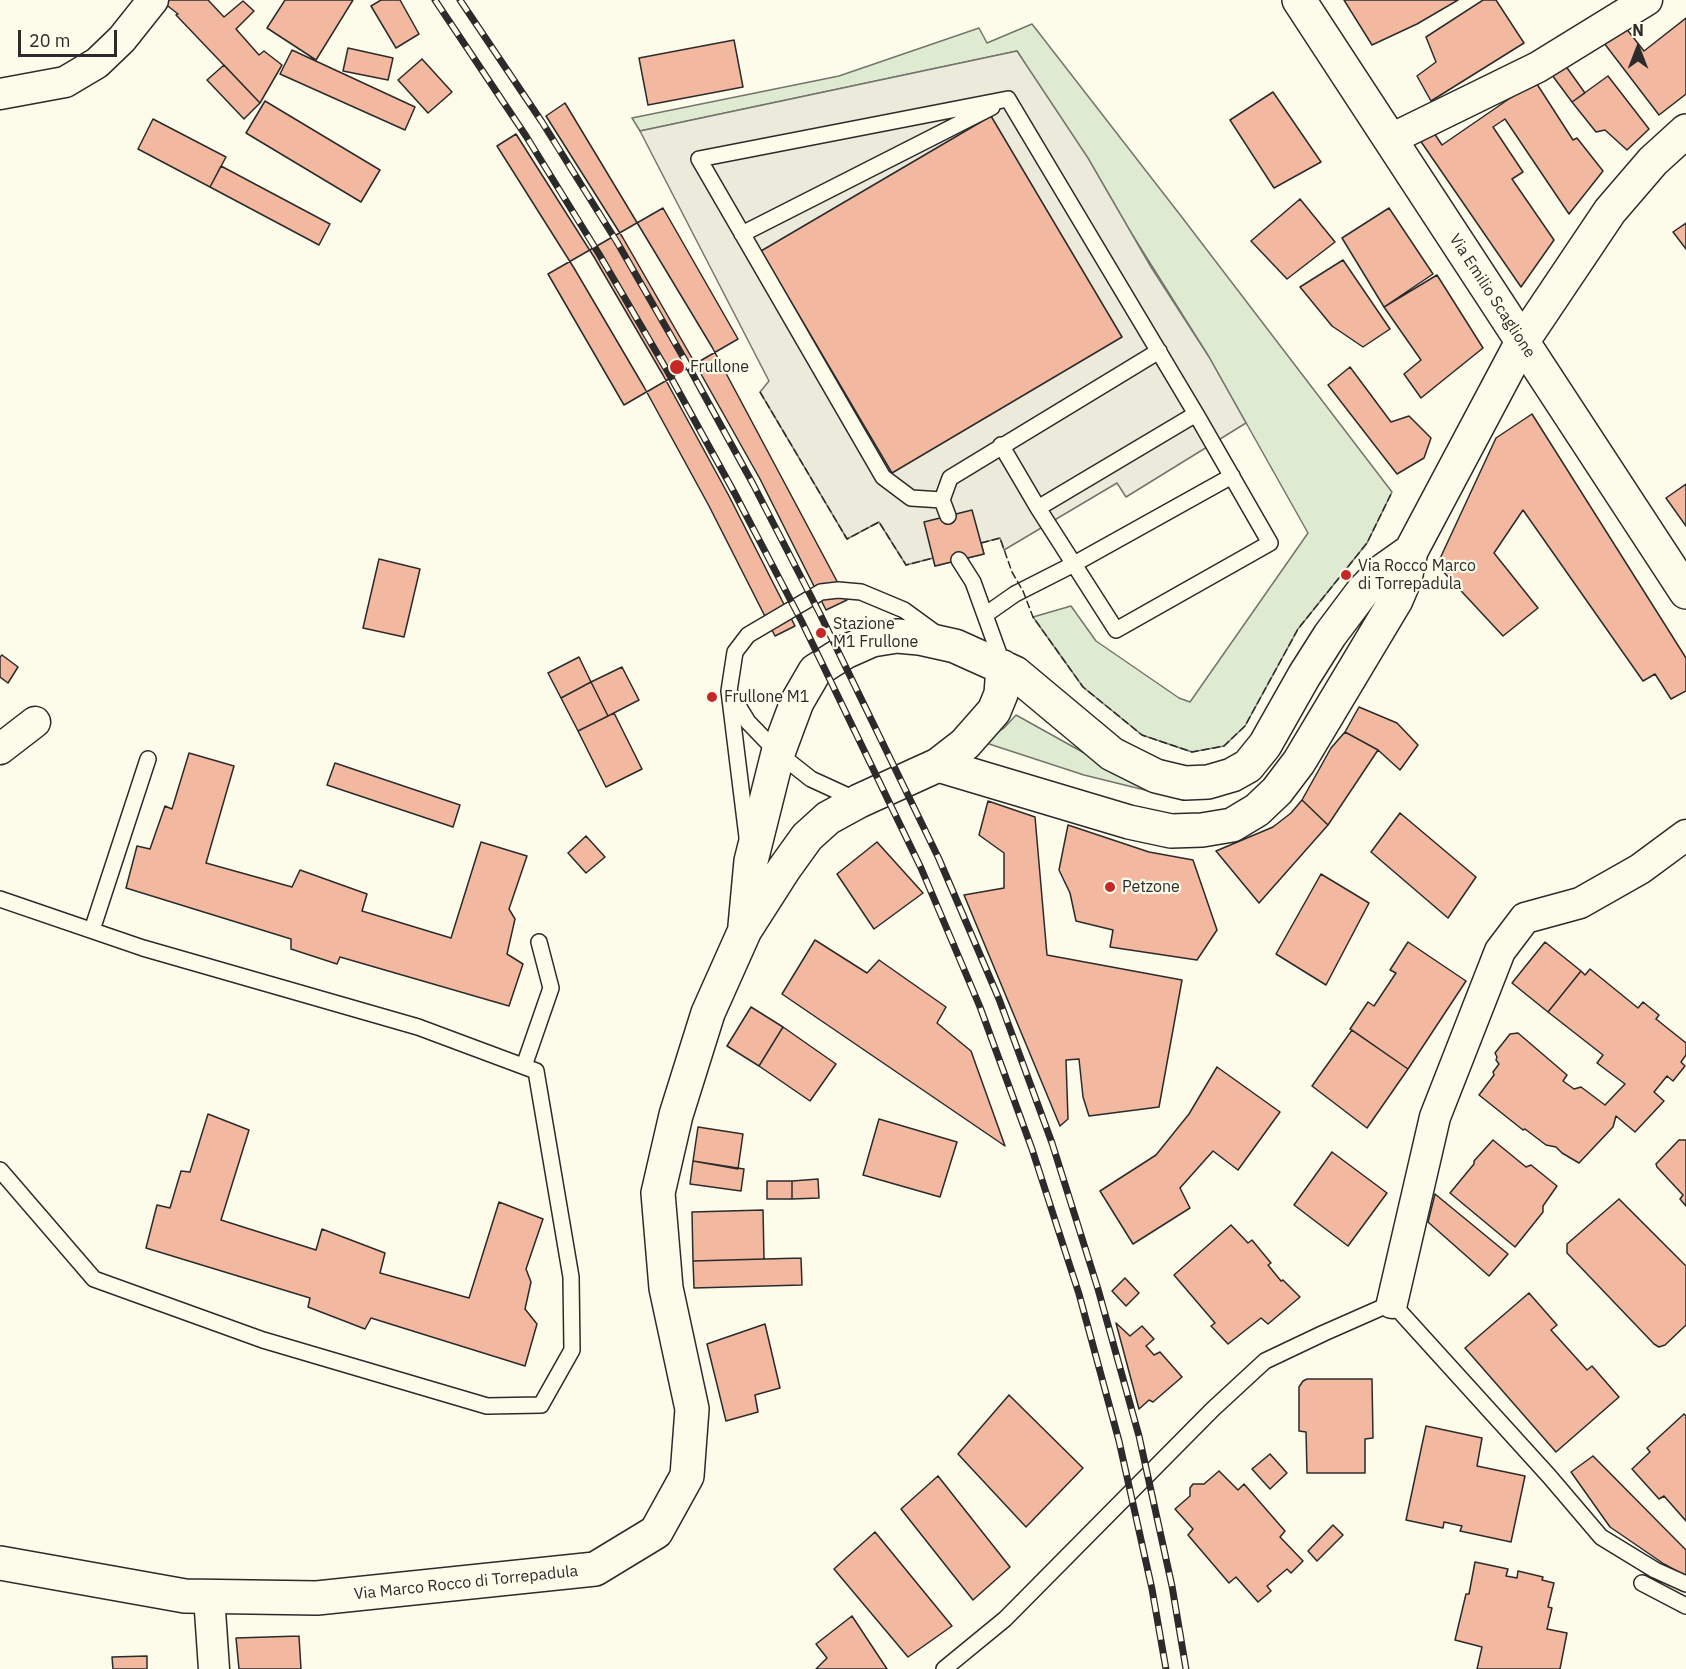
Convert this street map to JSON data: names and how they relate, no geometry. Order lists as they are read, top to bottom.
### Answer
{
  "streets": {
    "main road": ["Via Emilio Scaglione", "Via Marco Rocco di Torrepadula"]
  },
  "places": [
    "Frullone",
    "Via Rocco Marco di Torrepadula",
    "Stazione M1 Frullone",
    "Frullone M1",
    "Petzone"
  ],
  "scale_bar": "20 m",
  "north": "top"
}
